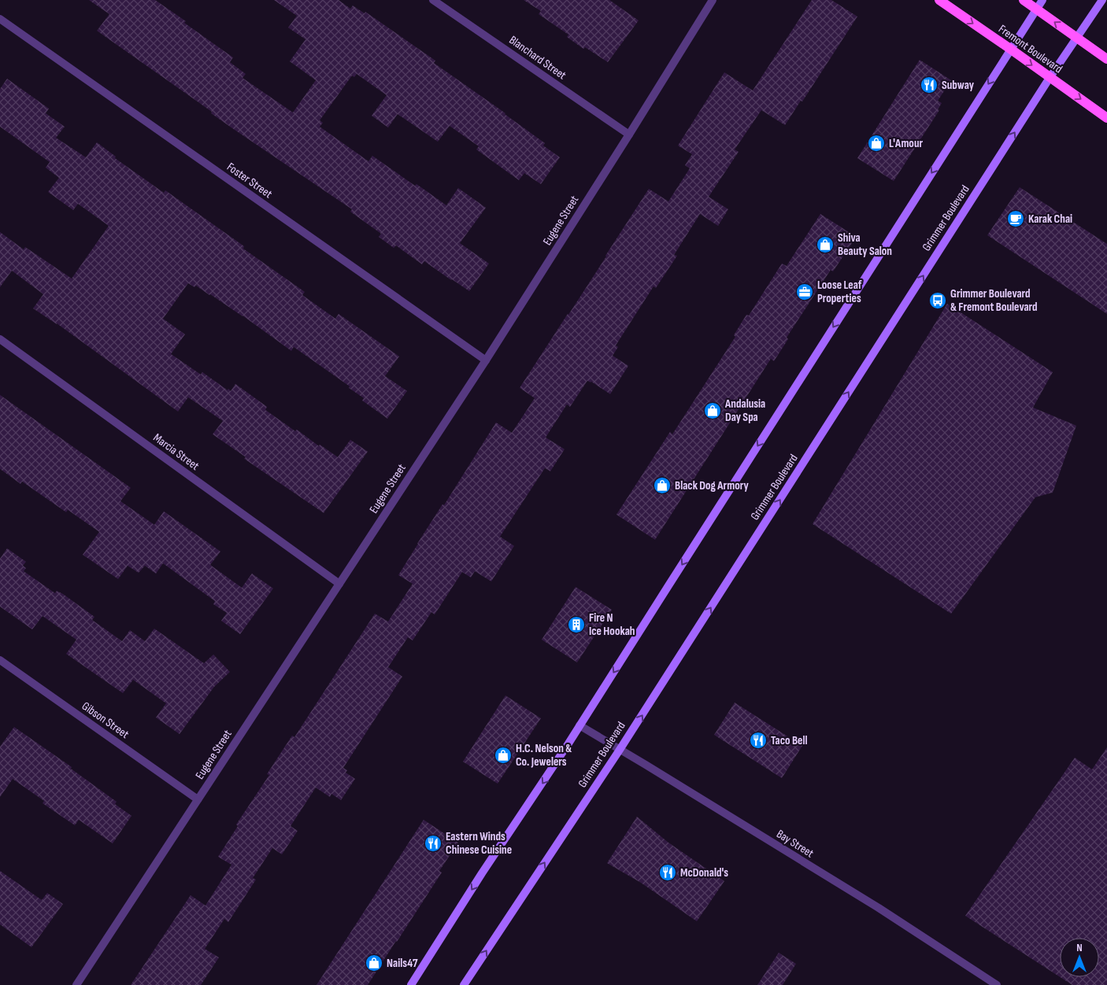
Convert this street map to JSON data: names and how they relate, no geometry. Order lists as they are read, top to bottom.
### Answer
{
  "streets": {
    "main road": ["Fremont Boulevard", "Grimmer Boulevard"],
    "street": [
      "Blanchard Street",
      "Foster Street",
      "Eugene Street",
      "Marcia Street",
      "Gibson Street",
      "Bay Street"
    ]
  },
  "crossings": [
    ["Fremont Boulevard", "Grimmer Boulevard"],
    ["Blanchard Street", "Eugene Street"],
    ["Foster Street", "Eugene Street"],
    ["Grimmer Boulevard", "Bay Street"],
    ["Eugene Street", "Marcia Street"],
    ["Eugene Street", "Gibson Street"]
  ],
  "places": {
    "restaurant": [
      "Subway",
      "Taco Bell",
      "Eastern Winds Chinese Cuisine",
      "McDonald's"
    ],
    "shop": [
      "L'Amour",
      "Shiva Beauty Salon",
      "Andalusia Day Spa",
      "Black Dog Armory",
      "H.C. Nelson & Co. Jewelers",
      "Nails47"
    ],
    "cafe": ["Karak Chai"],
    "office": ["Loose Leaf Properties"],
    "bus stop": ["Grimmer Boulevard & Fremont Boulevard"],
    "building": ["Fire N Ice Hookah"]
  },
  "north": "top"
}
